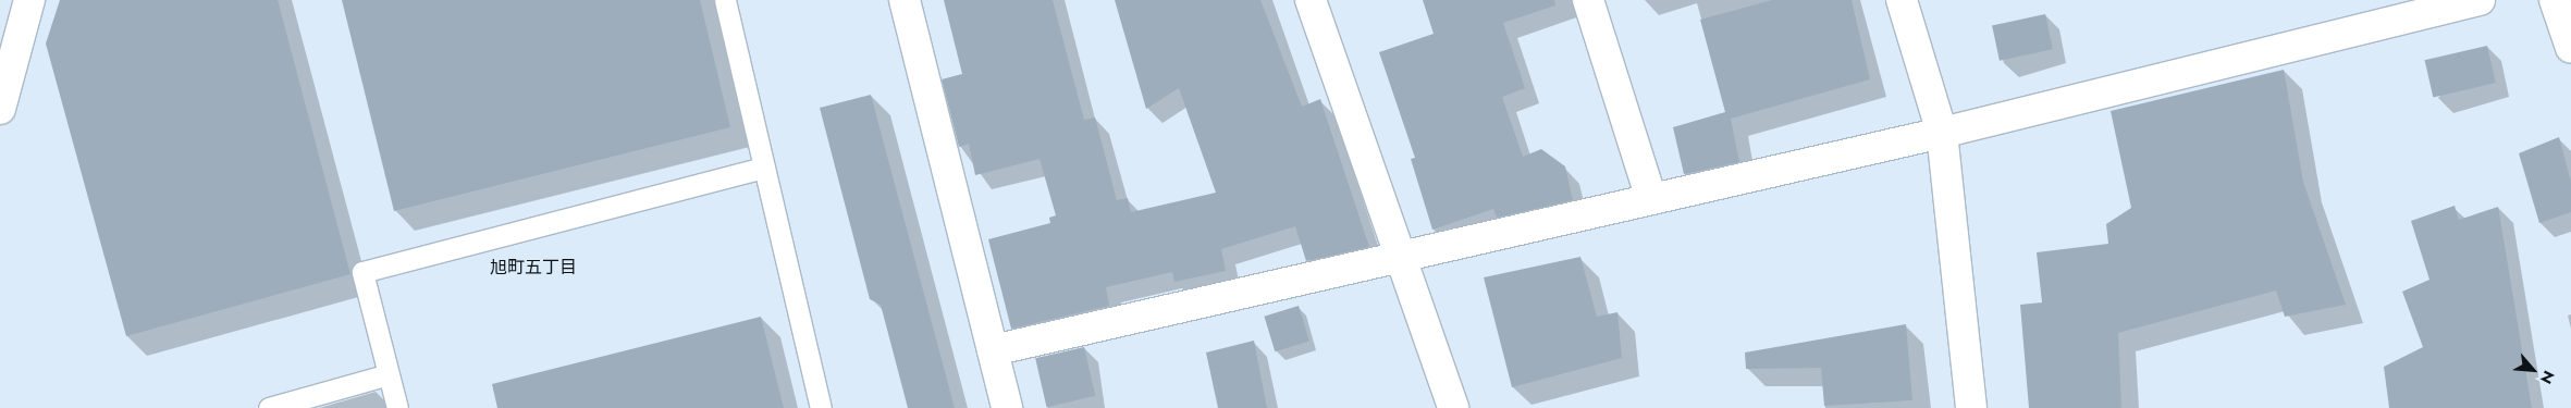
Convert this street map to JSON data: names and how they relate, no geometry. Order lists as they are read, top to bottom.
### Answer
{
  "districts": ["旭町五丁目"],
  "north": "bottom right"
}
